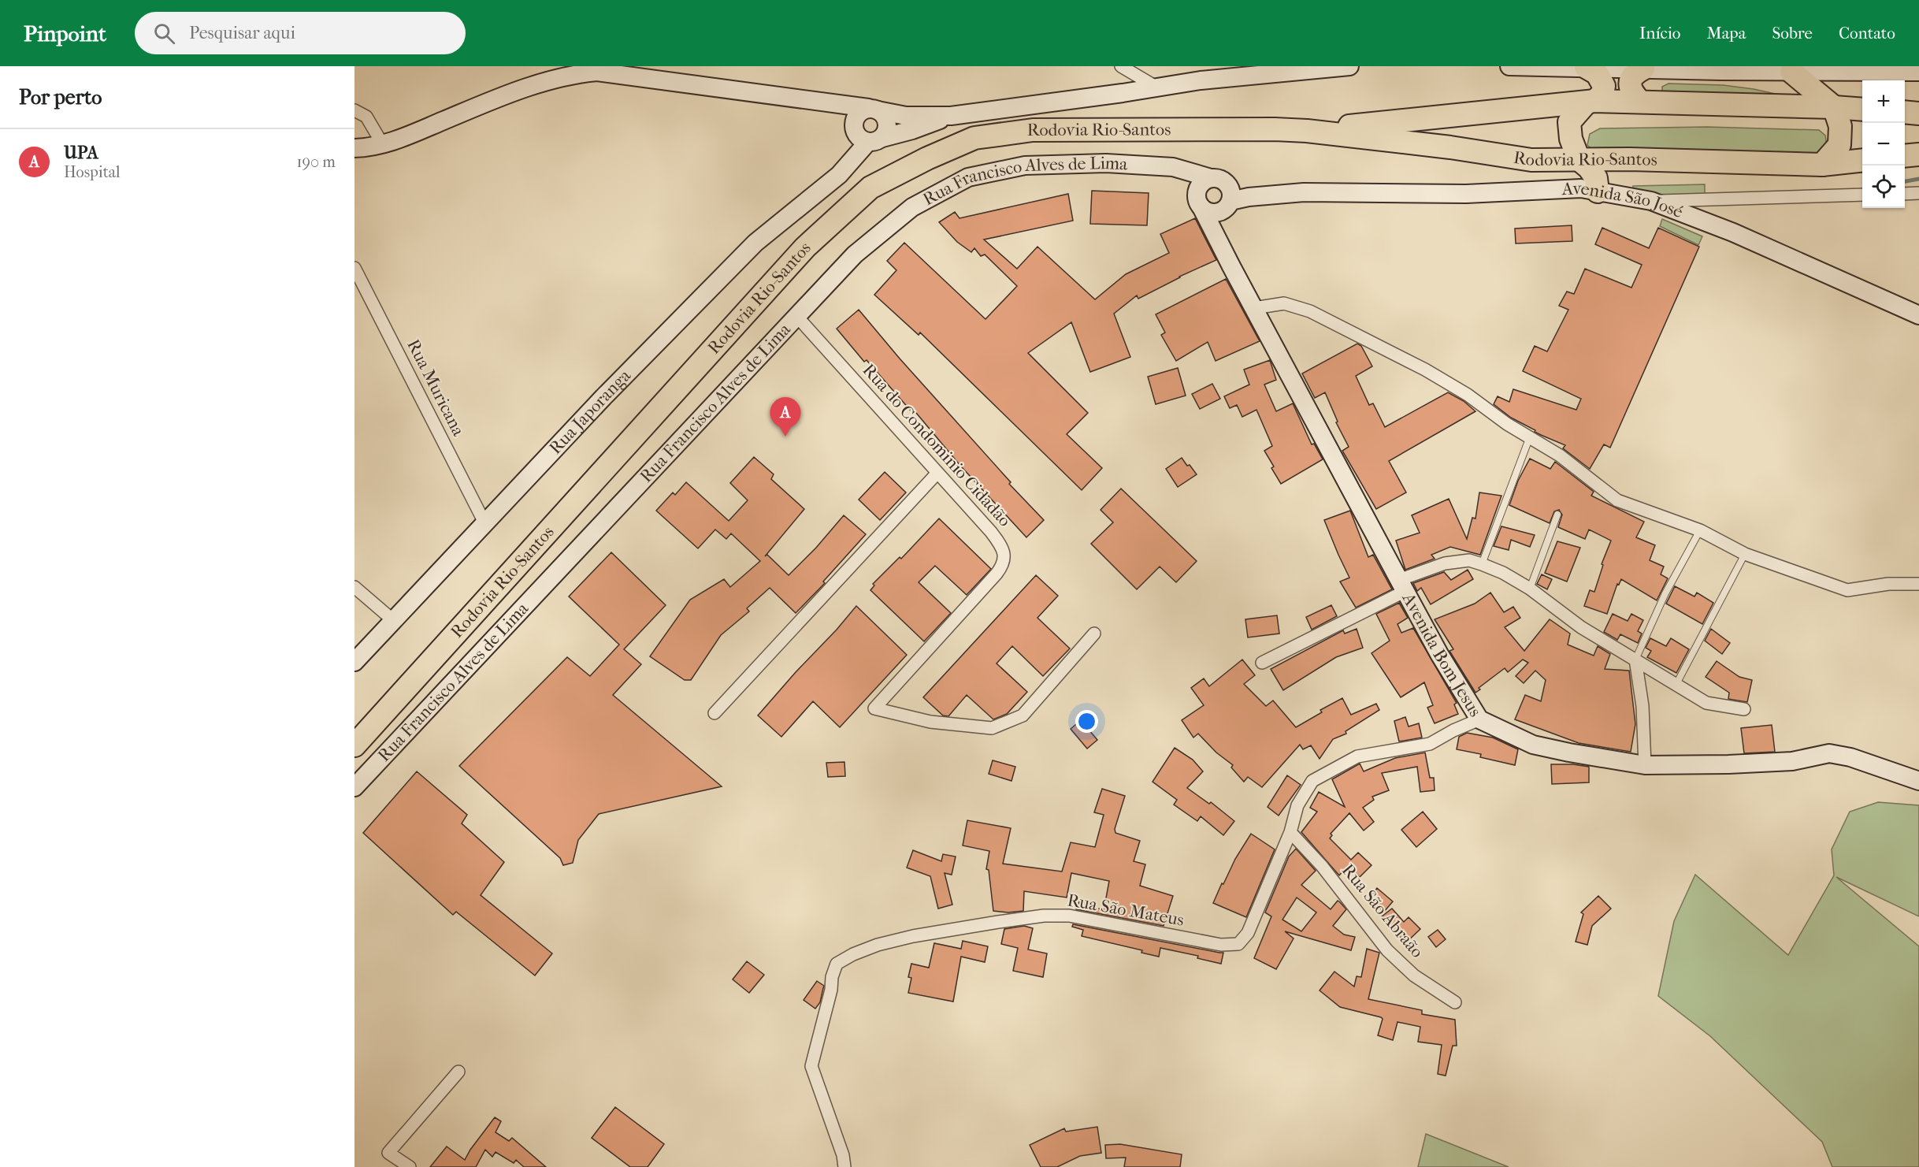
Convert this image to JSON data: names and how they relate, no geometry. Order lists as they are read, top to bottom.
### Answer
{
  "streets": {
    "highway": ["Rodovia Rio-Santos"],
    "main road": [
      "Rua Francisco Alves de Lima",
      "Avenida São José",
      "Rua Japoranga",
      "Avenida Bom Jesus"
    ],
    "street": [
      "Rua Muricana",
      "Rua do Condominio Cidadão",
      "Rua São Mateus",
      "Rua São Abraão"
    ]
  },
  "crossings": [
    ["Rua Francisco Alves de Lima", "Avenida São José"],
    ["Rua Francisco Alves de Lima", "Rua do Condominio Cidadão"],
    ["Rua Francisco Alves de Lima", "Avenida Bom Jesus"],
    ["Avenida São José", "Avenida Bom Jesus"],
    ["Rua Muricana", "Rua Japoranga"],
    ["Avenida Bom Jesus", "Rua São Mateus"],
    ["Rua São Mateus", "Rua São Abraão"]
  ],
  "page": {
    "header": "Pinpoint",
    "search": "Pesquisar aqui",
    "nav": [
      "Início",
      "Mapa",
      "Sobre",
      "Contato"
    ],
    "heading": "Por perto",
    "map_buttons": ["+", "−"],
    "list": [
      {
        "mark": "A",
        "name": "UPA",
        "note": "Hospital",
        "value": "190 m"
      }
    ],
    "pins": "A"
  }
}
